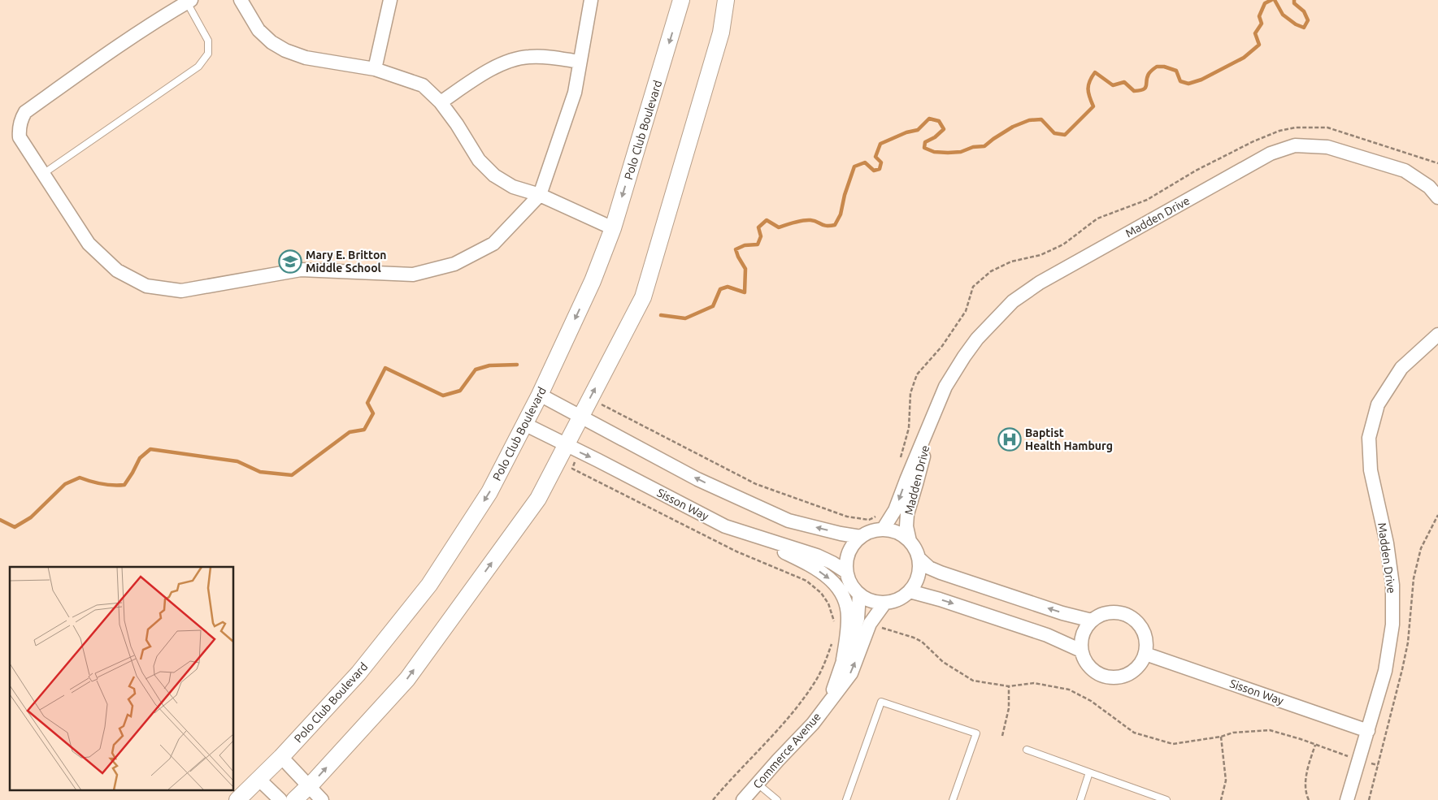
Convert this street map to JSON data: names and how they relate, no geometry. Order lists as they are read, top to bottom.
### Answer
{
  "streets": {
    "street": [
      "Polo Club Boulevard",
      "Madden Drive",
      "Sisson Way",
      "Commerce Avenue"
    ]
  },
  "crossings": [
    ["Polo Club Boulevard", "Sisson Way"],
    ["Madden Drive", "Sisson Way"],
    ["Madden Drive", "Commerce Avenue"],
    ["Sisson Way", "Commerce Avenue"]
  ],
  "places": {
    "school or university": ["Mary E. Britton Middle School"],
    "hospital": ["Baptist Health Hamburg"]
  }
}
